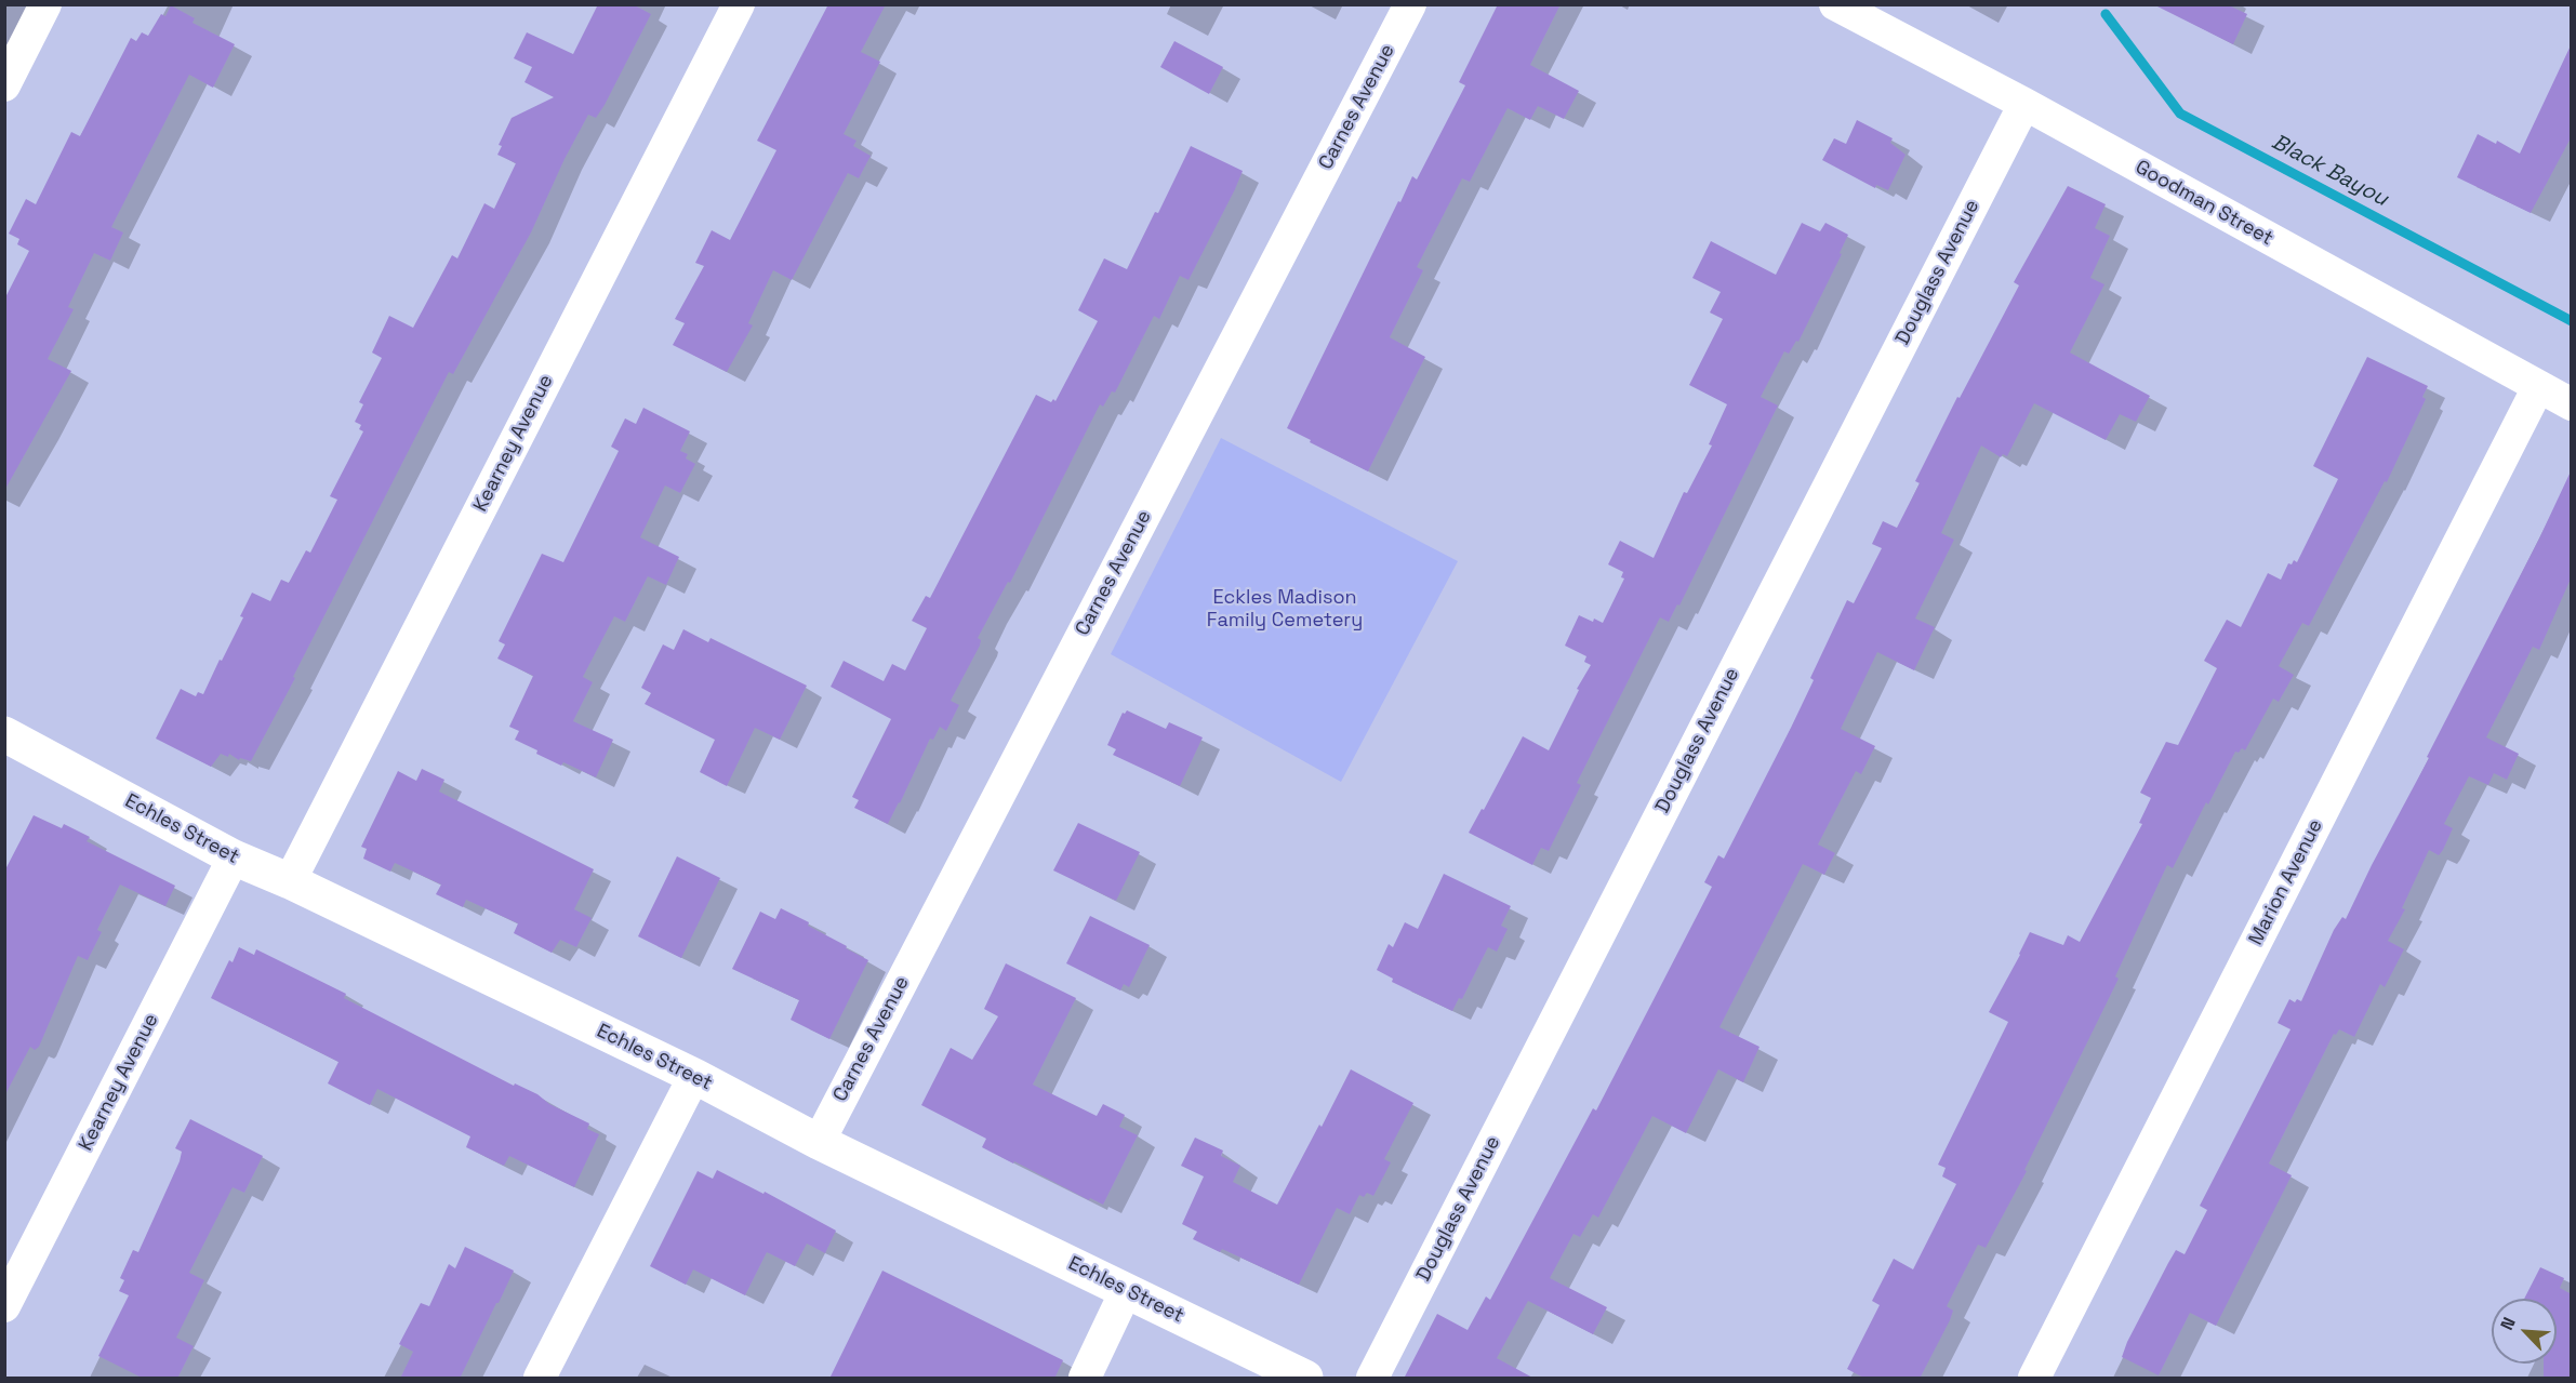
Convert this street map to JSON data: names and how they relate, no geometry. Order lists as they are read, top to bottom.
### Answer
{
  "streets": {
    "street": [
      "Carnes Avenue",
      "Goodman Street",
      "Douglass Avenue",
      "Kearney Avenue",
      "Echles Street",
      "Marion Avenue"
    ]
  },
  "crossings": [
    ["Carnes Avenue", "Echles Street"],
    ["Goodman Street", "Douglass Avenue"],
    ["Goodman Street", "Marion Avenue"],
    ["Kearney Avenue", "Echles Street"]
  ],
  "water": ["Black Bayou"],
  "parks": ["Eckles Madison Family Cemetery"],
  "north": "top left"
}
